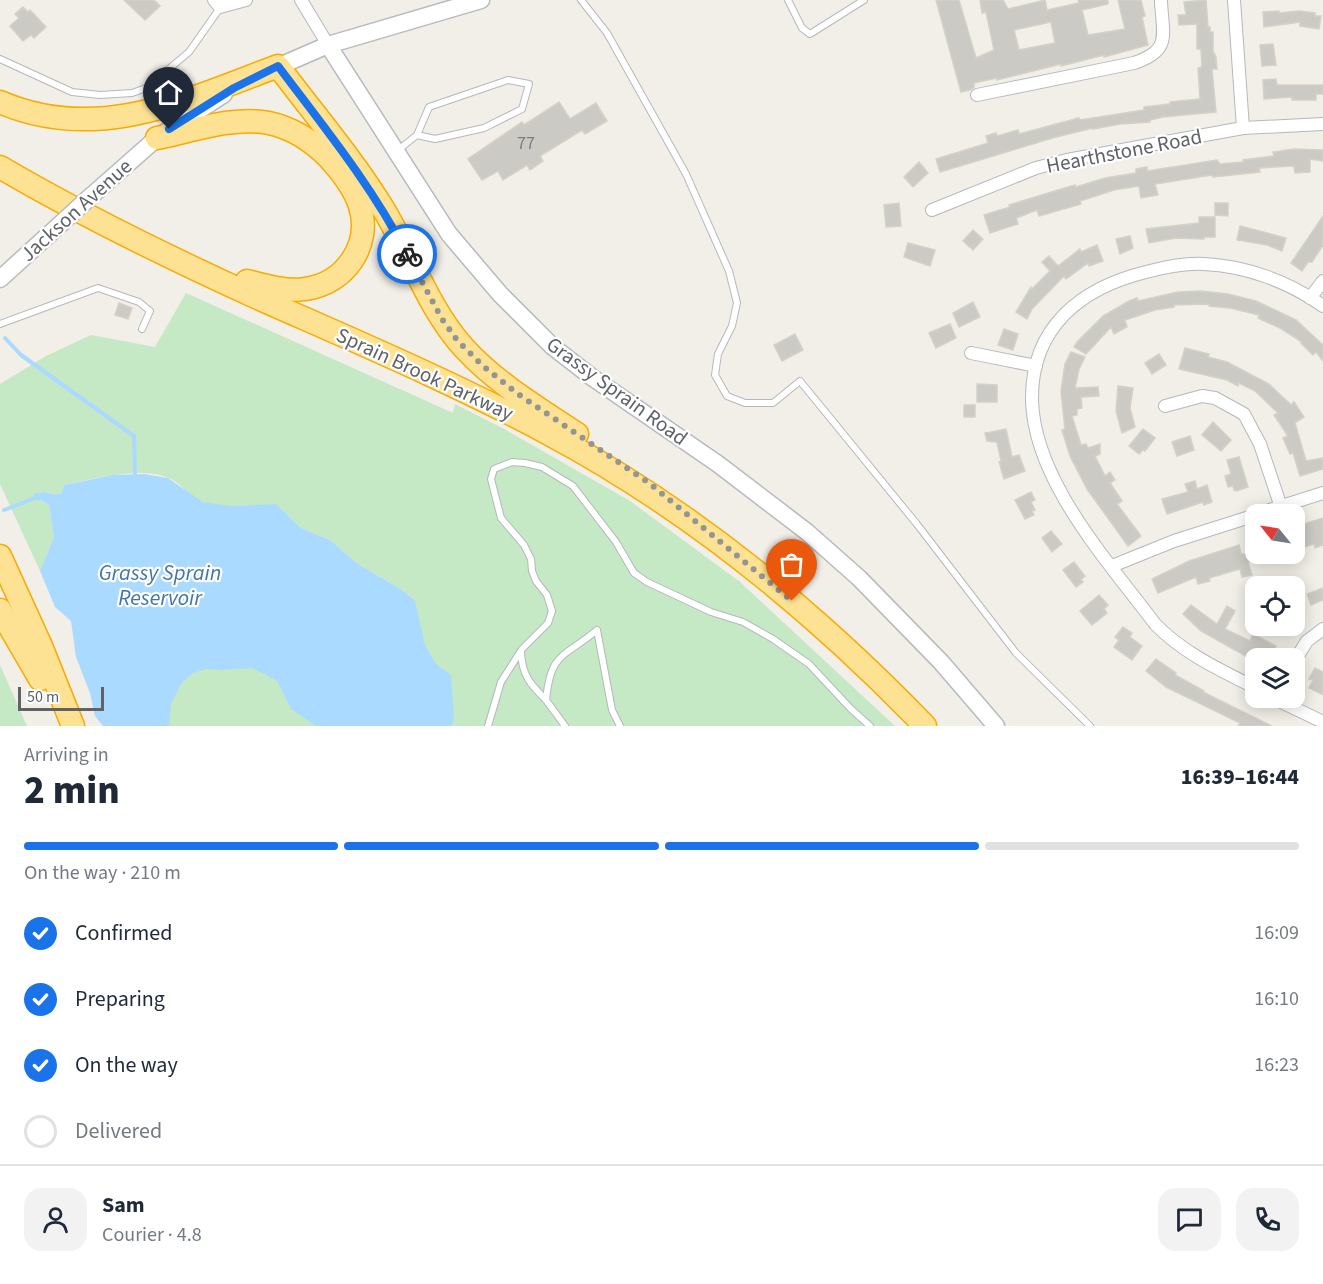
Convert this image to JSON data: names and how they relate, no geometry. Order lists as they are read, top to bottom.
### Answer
{
  "streets": {
    "highway": ["Sprain Brook Parkway"],
    "street": ["Hearthstone Road", "Jackson Avenue", "Grassy Sprain Road"]
  },
  "crossings": [
    ["Jackson Avenue", "Grassy Sprain Road"]
  ],
  "water": ["Grassy Sprain Reservoir"],
  "house_numbers": ["77"],
  "scale_bar": "50 m",
  "north": "top left",
  "page": {
    "scale": "50 m",
    "heading": ["2 min", "Arriving in", "16:39–16:44"],
    "panel": ["Sam", "Courier · 4.8"],
    "bar": "On the way · 210 m",
    "list": [
      ["Confirmed", "16:09"],
      ["Preparing", "16:10"],
      ["On the way", "16:23"],
      "Delivered"
    ]
  }
}
